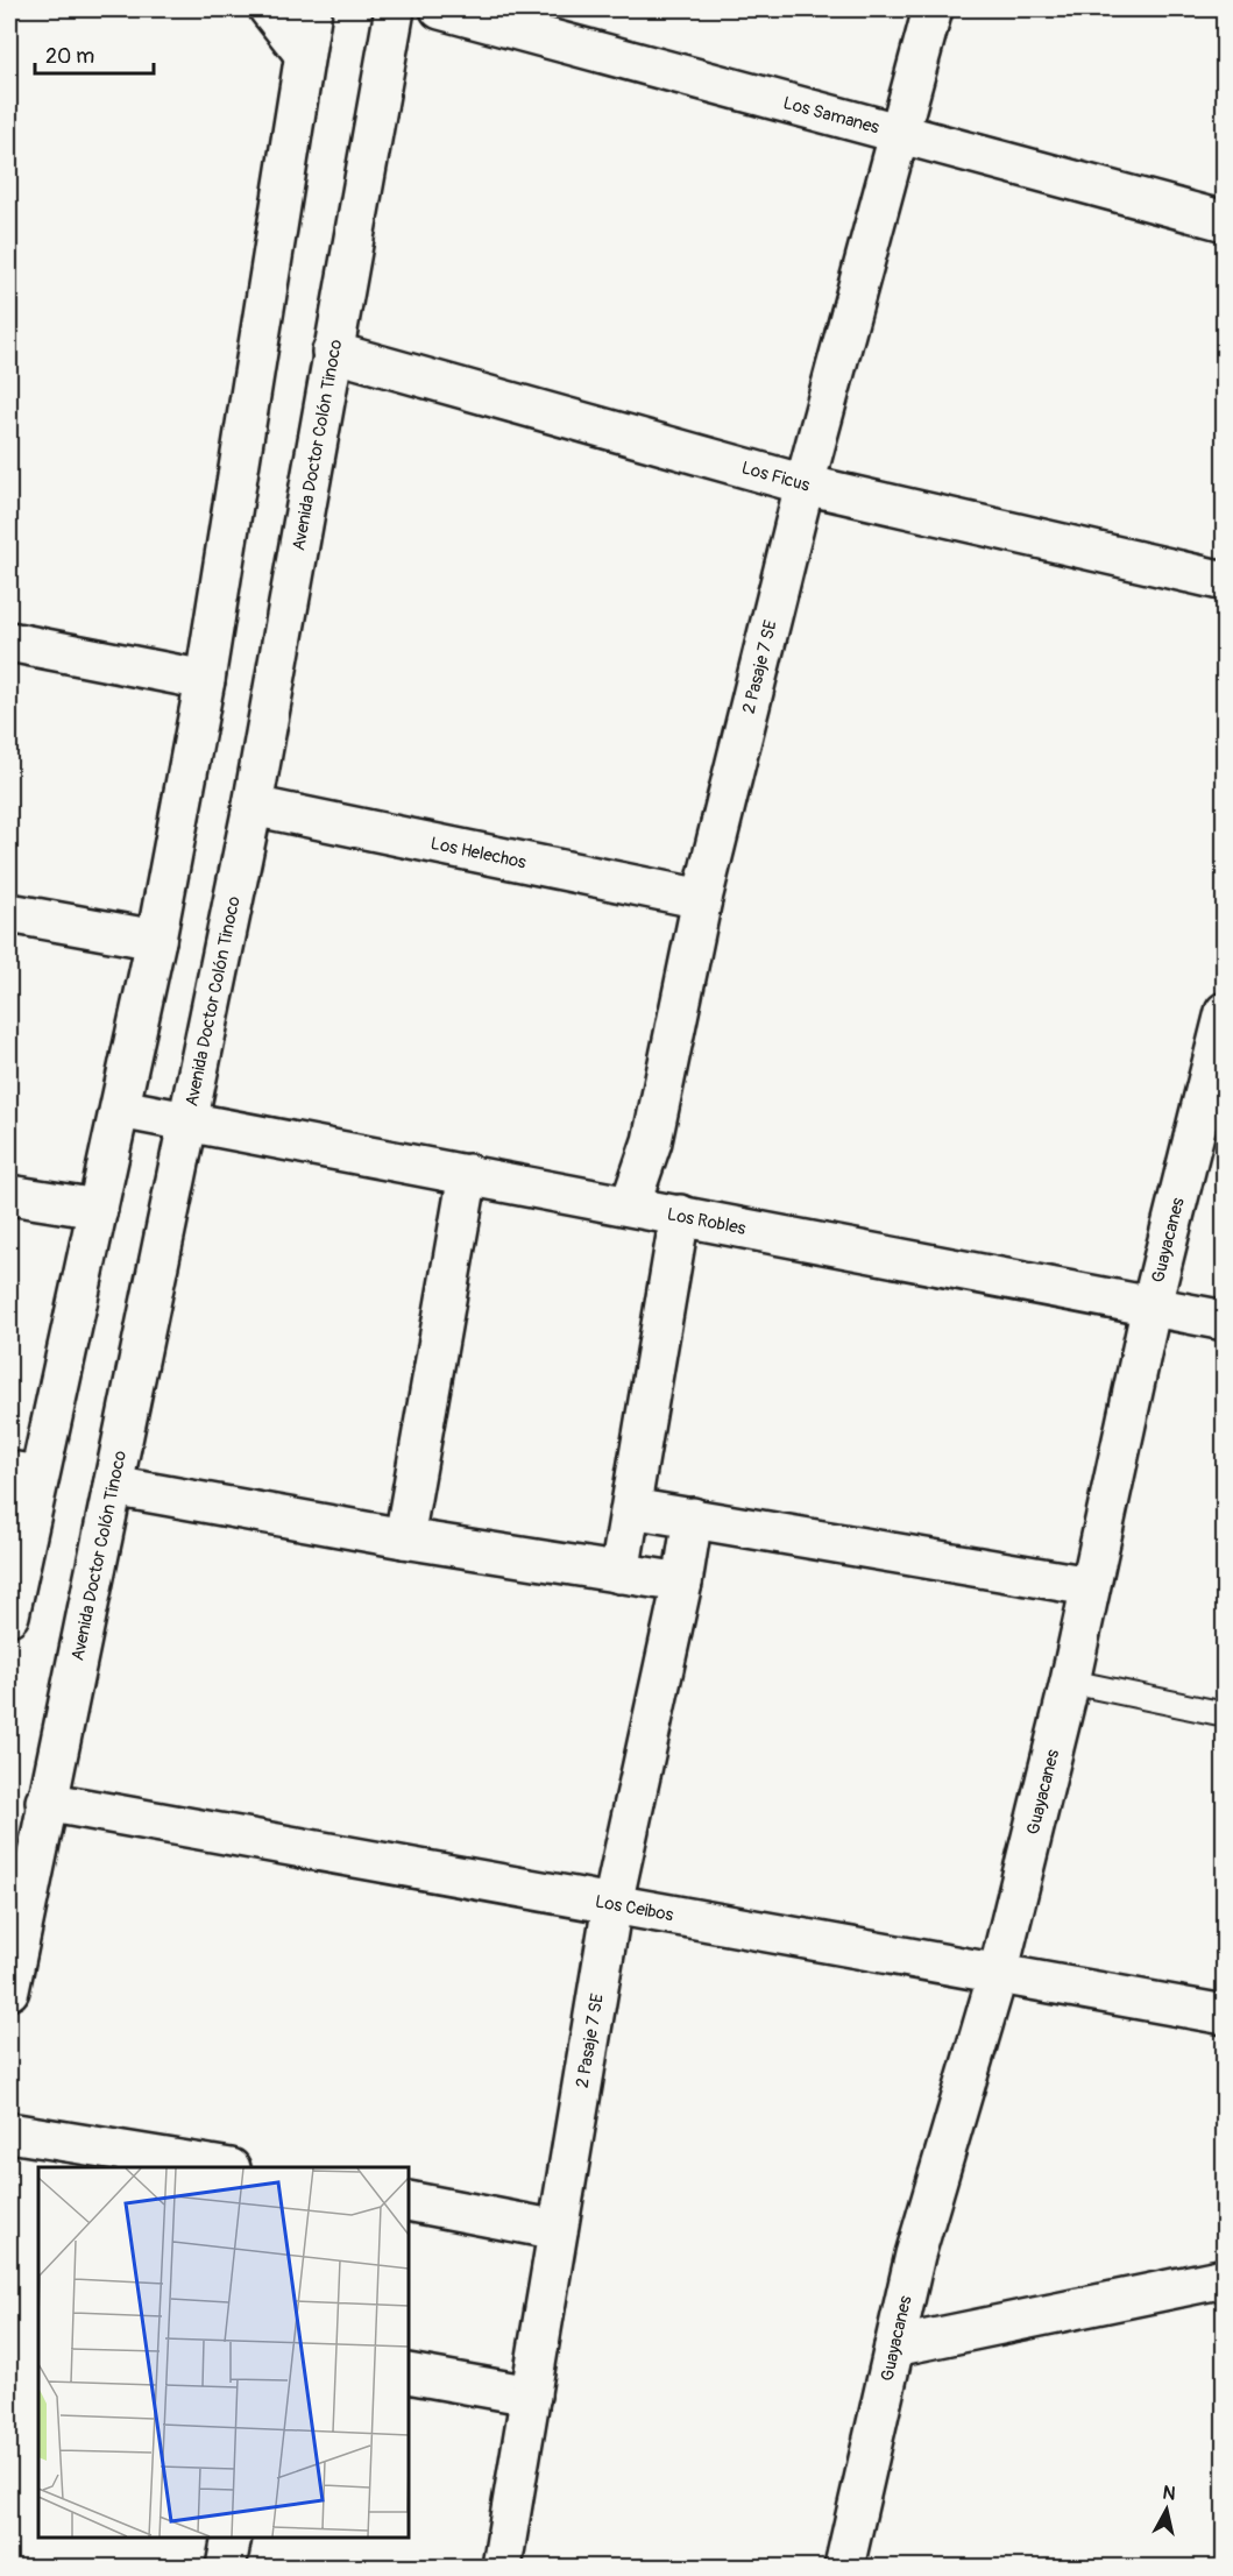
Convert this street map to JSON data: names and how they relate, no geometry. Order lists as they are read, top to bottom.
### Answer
{
  "streets": {
    "street": [
      "Los Samanes",
      "Avenida Doctor Colón Tinoco",
      "Los Ficus",
      "2 Pasaje 7 SE",
      "Los Helechos",
      "Los Robles",
      "Guayacanes",
      "Los Ceibos"
    ]
  },
  "crossings": [
    ["Los Samanes", "2 Pasaje 7 SE"],
    ["Avenida Doctor Colón Tinoco", "Los Ficus"],
    ["Avenida Doctor Colón Tinoco", "Los Helechos"],
    ["Avenida Doctor Colón Tinoco", "Los Robles"],
    ["Avenida Doctor Colón Tinoco", "Los Ceibos"],
    ["Los Ficus", "2 Pasaje 7 SE"],
    ["2 Pasaje 7 SE", "Los Helechos"],
    ["2 Pasaje 7 SE", "Los Robles"],
    ["2 Pasaje 7 SE", "Los Ceibos"],
    ["Los Robles", "Guayacanes"],
    ["Guayacanes", "Los Ceibos"]
  ],
  "scale_bar": "20 m",
  "north": "top"
}
